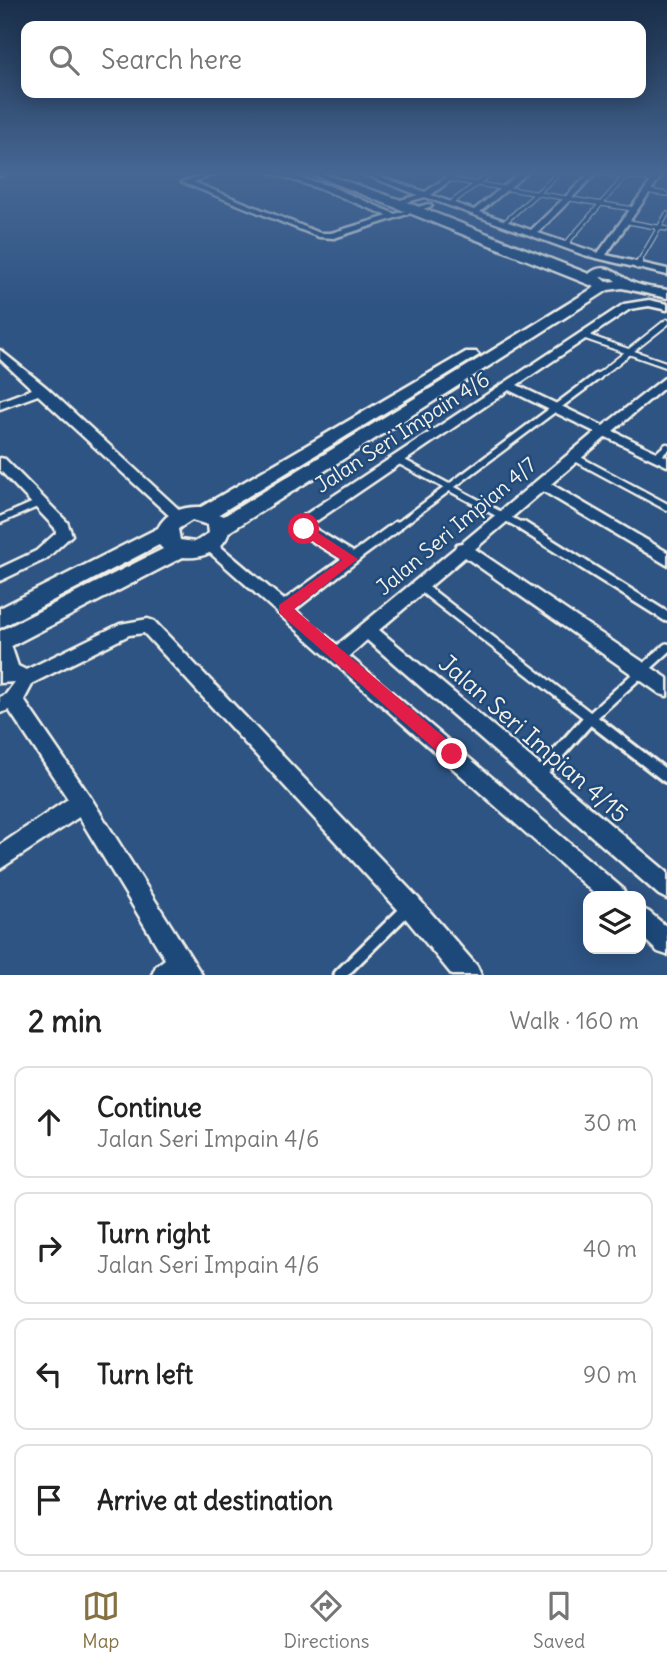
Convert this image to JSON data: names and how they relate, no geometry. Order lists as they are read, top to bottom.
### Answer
{
  "streets": {
    "street": ["Jalan Seri Impain 4/6", "Jalan Seri Impian 4/7", "Jalan Seri Impian 4/15"]
  },
  "crossings": [
    ["Jalan Seri Impian 4/7", "Jalan Seri Impian 4/15"]
  ],
  "page": {
    "search": "Search here",
    "heading": ["2 min", "Walk · 160 m"],
    "list": [
      ["Continue", "Jalan Seri Impain 4/6", "30 m"],
      ["Turn right", "Jalan Seri Impain 4/6", "40 m"],
      ["Turn left", "90 m"],
      "Arrive at destination"
    ],
    "nav": ["Map", "Directions", "Saved"]
  }
}
